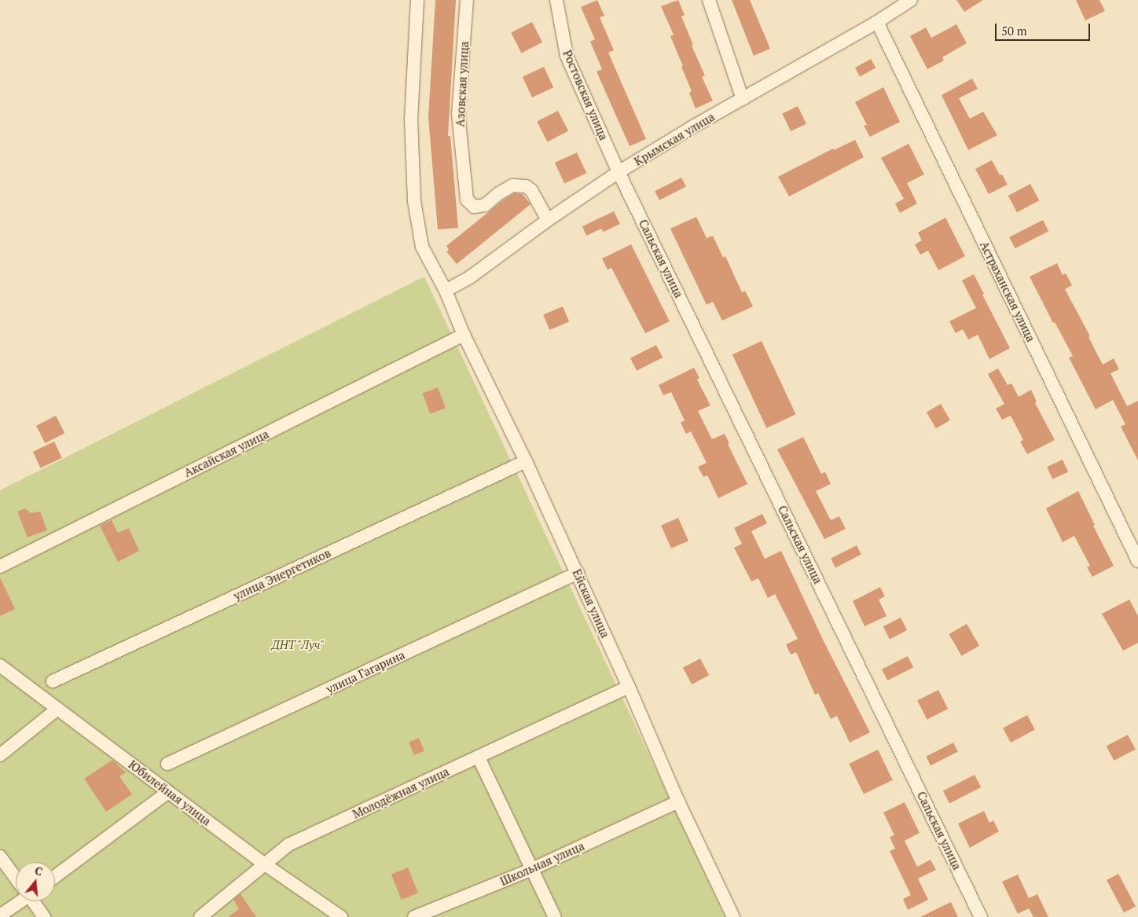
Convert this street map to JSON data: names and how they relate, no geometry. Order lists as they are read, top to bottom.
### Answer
{
  "streets": {
    "street": [
      "Азовская улица",
      "Ростовская улица",
      "Крымская улица",
      "Сальская улица",
      "Астраханская улица",
      "Аксайская улица",
      "улица Энергетиков",
      "Ейская улица",
      "улица Гагарина",
      "Юбилейная улица",
      "Молодёжная улица",
      "Школьная улица"
    ]
  },
  "crossings": [
    ["Азовская улица", "Крымская улица"],
    ["Ростовская улица", "Крымская улица"],
    ["Ростовская улица", "Сальская улица"],
    ["Крымская улица", "Сальская улица"],
    ["Крымская улица", "Астраханская улица"],
    ["Крымская улица", "Ейская улица"],
    ["Аксайская улица", "Ейская улица"],
    ["улица Энергетиков", "Ейская улица"],
    ["Ейская улица", "улица Гагарина"],
    ["Ейская улица", "Молодёжная улица"],
    ["Ейская улица", "Школьная улица"],
    ["Юбилейная улица", "Молодёжная улица"]
  ],
  "parks": ["ДНТ \"Луч\""],
  "scale_bar": "50 m",
  "north": "top"
}
